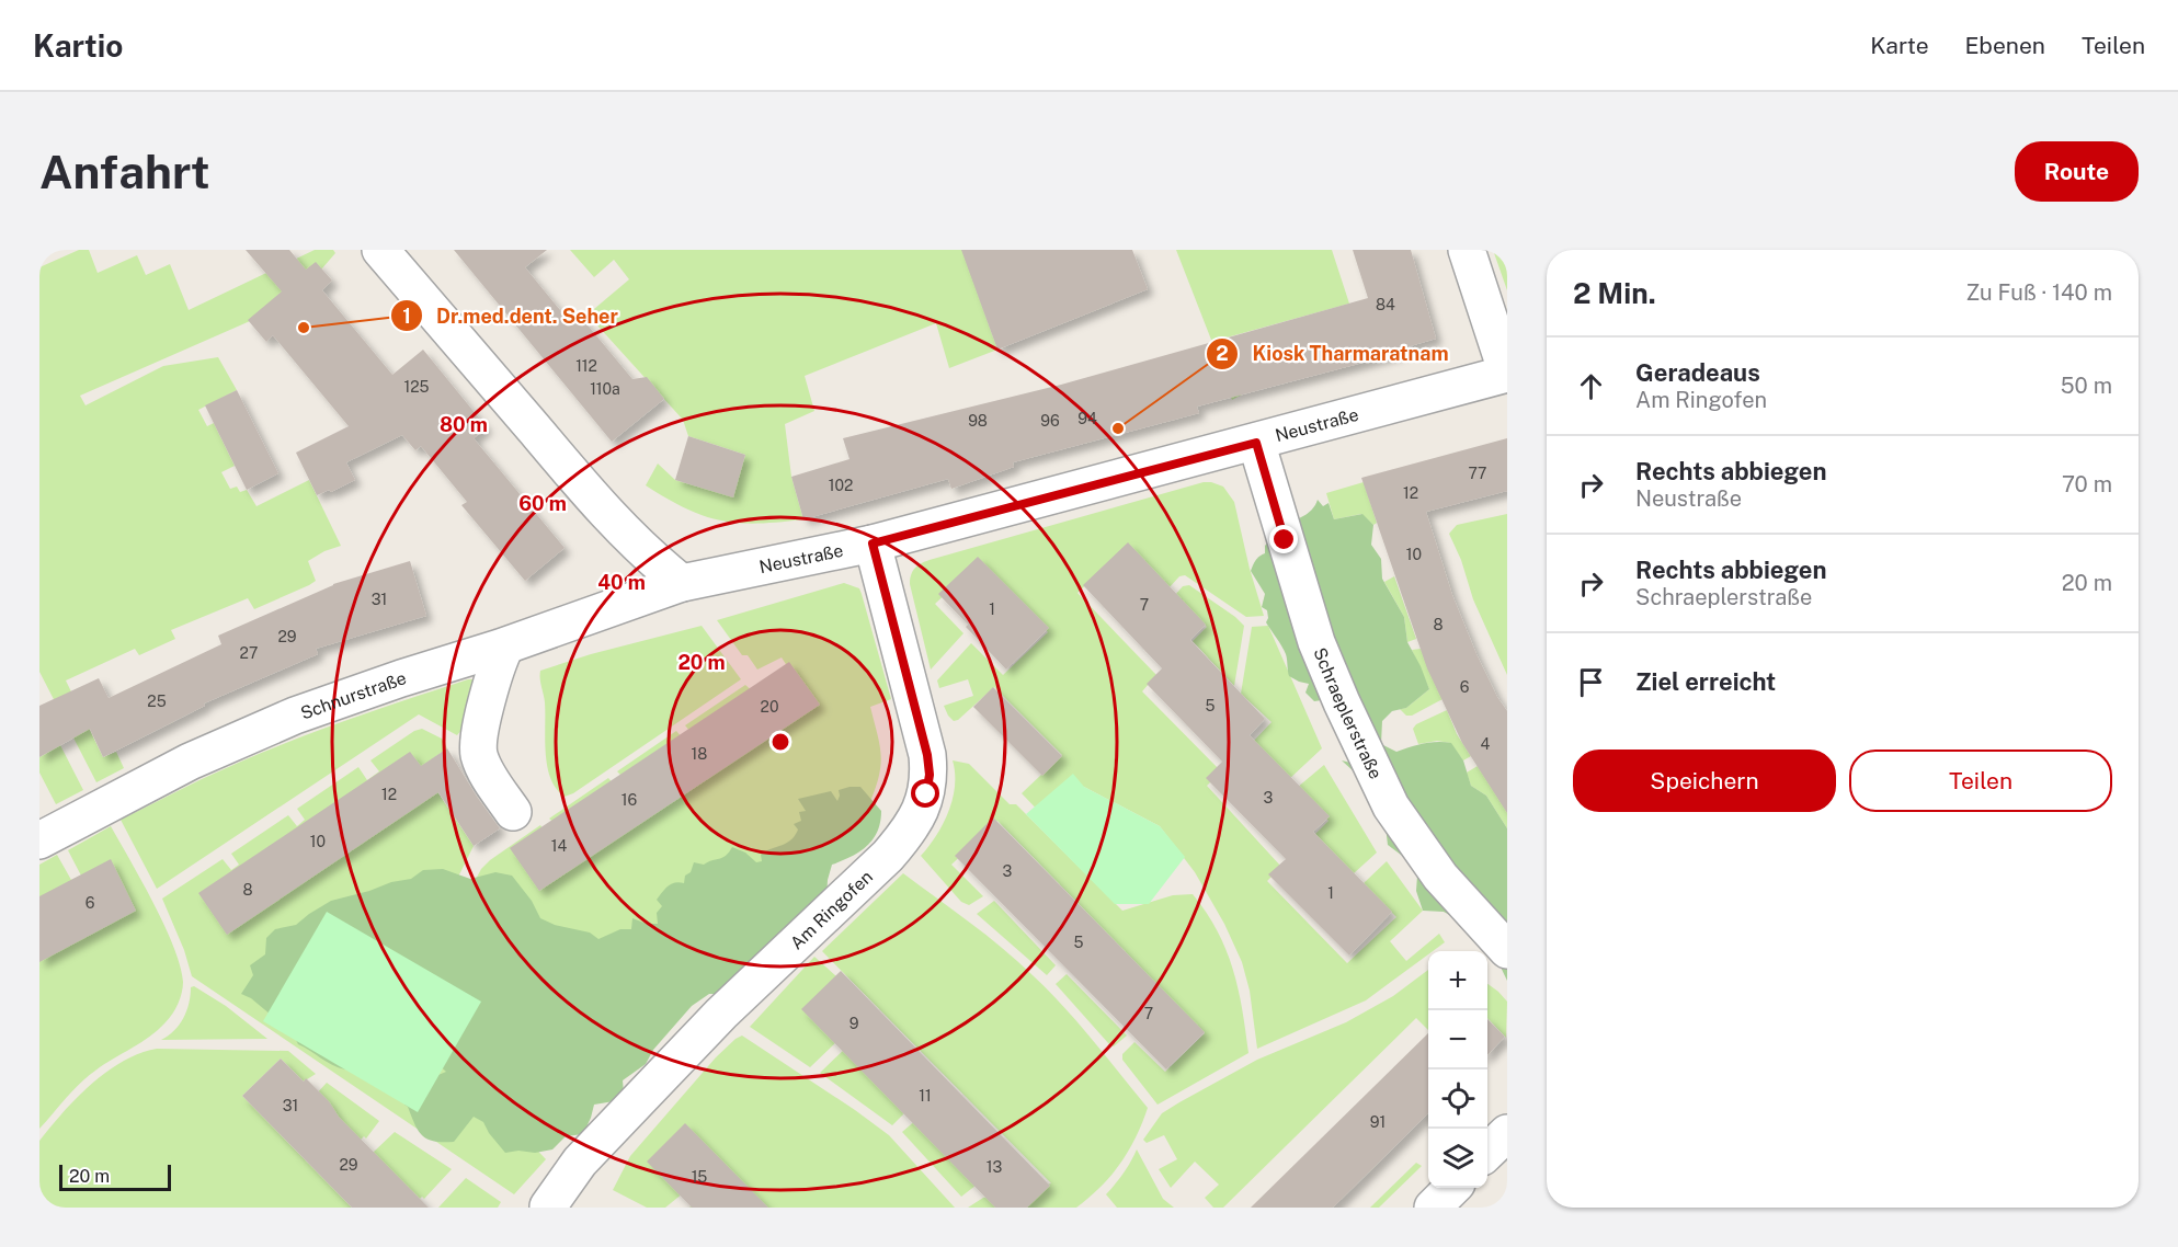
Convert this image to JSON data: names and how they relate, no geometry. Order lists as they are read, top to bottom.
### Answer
{
  "streets": {
    "street": [
      "Neustraße",
      "Schnurstraße",
      "Schraeplerstraße",
      "Am Ringofen"
    ]
  },
  "crossings": [
    ["Neustraße", "Schnurstraße"],
    ["Neustraße", "Schraeplerstraße"],
    ["Neustraße", "Am Ringofen"]
  ],
  "places": ["Dr.med.dent. Seher", "Kiosk Tharmaratnam"],
  "house_numbers": [
    "84",
    "112",
    "125",
    "110a",
    "94",
    "98",
    "96",
    "77",
    "102",
    "12",
    "10",
    "31",
    "7",
    "1",
    "8",
    "29",
    "27",
    "6",
    "25",
    "5",
    "20",
    "4",
    "18",
    "12",
    "3",
    "16",
    "10",
    "14",
    "3",
    "8",
    "1",
    "6",
    "5",
    "7",
    "9",
    "11",
    "31",
    "91",
    "29",
    "13",
    "15"
  ],
  "scale_bar": "20 m",
  "page": {
    "header": "Kartio",
    "nav": ["Karte", "Ebenen", "Teilen"],
    "buttons": [
      "Route",
      ["Speichern", "Teilen"]
    ],
    "title": "Anfahrt",
    "heading": ["2 Min.", "Zu Fuß · 140 m"],
    "list": [
      ["Geradeaus", "Am Ringofen", "50 m"],
      ["Rechts abbiegen", "Neustraße", "70 m"],
      ["Rechts abbiegen", "Schraeplerstraße", "20 m"],
      "Ziel erreicht"
    ],
    "map_buttons": ["+", "−"],
    "scale": "20 m"
  },
  "rings": [
    "80 m",
    "60 m",
    "40 m",
    "20 m"
  ]
}
